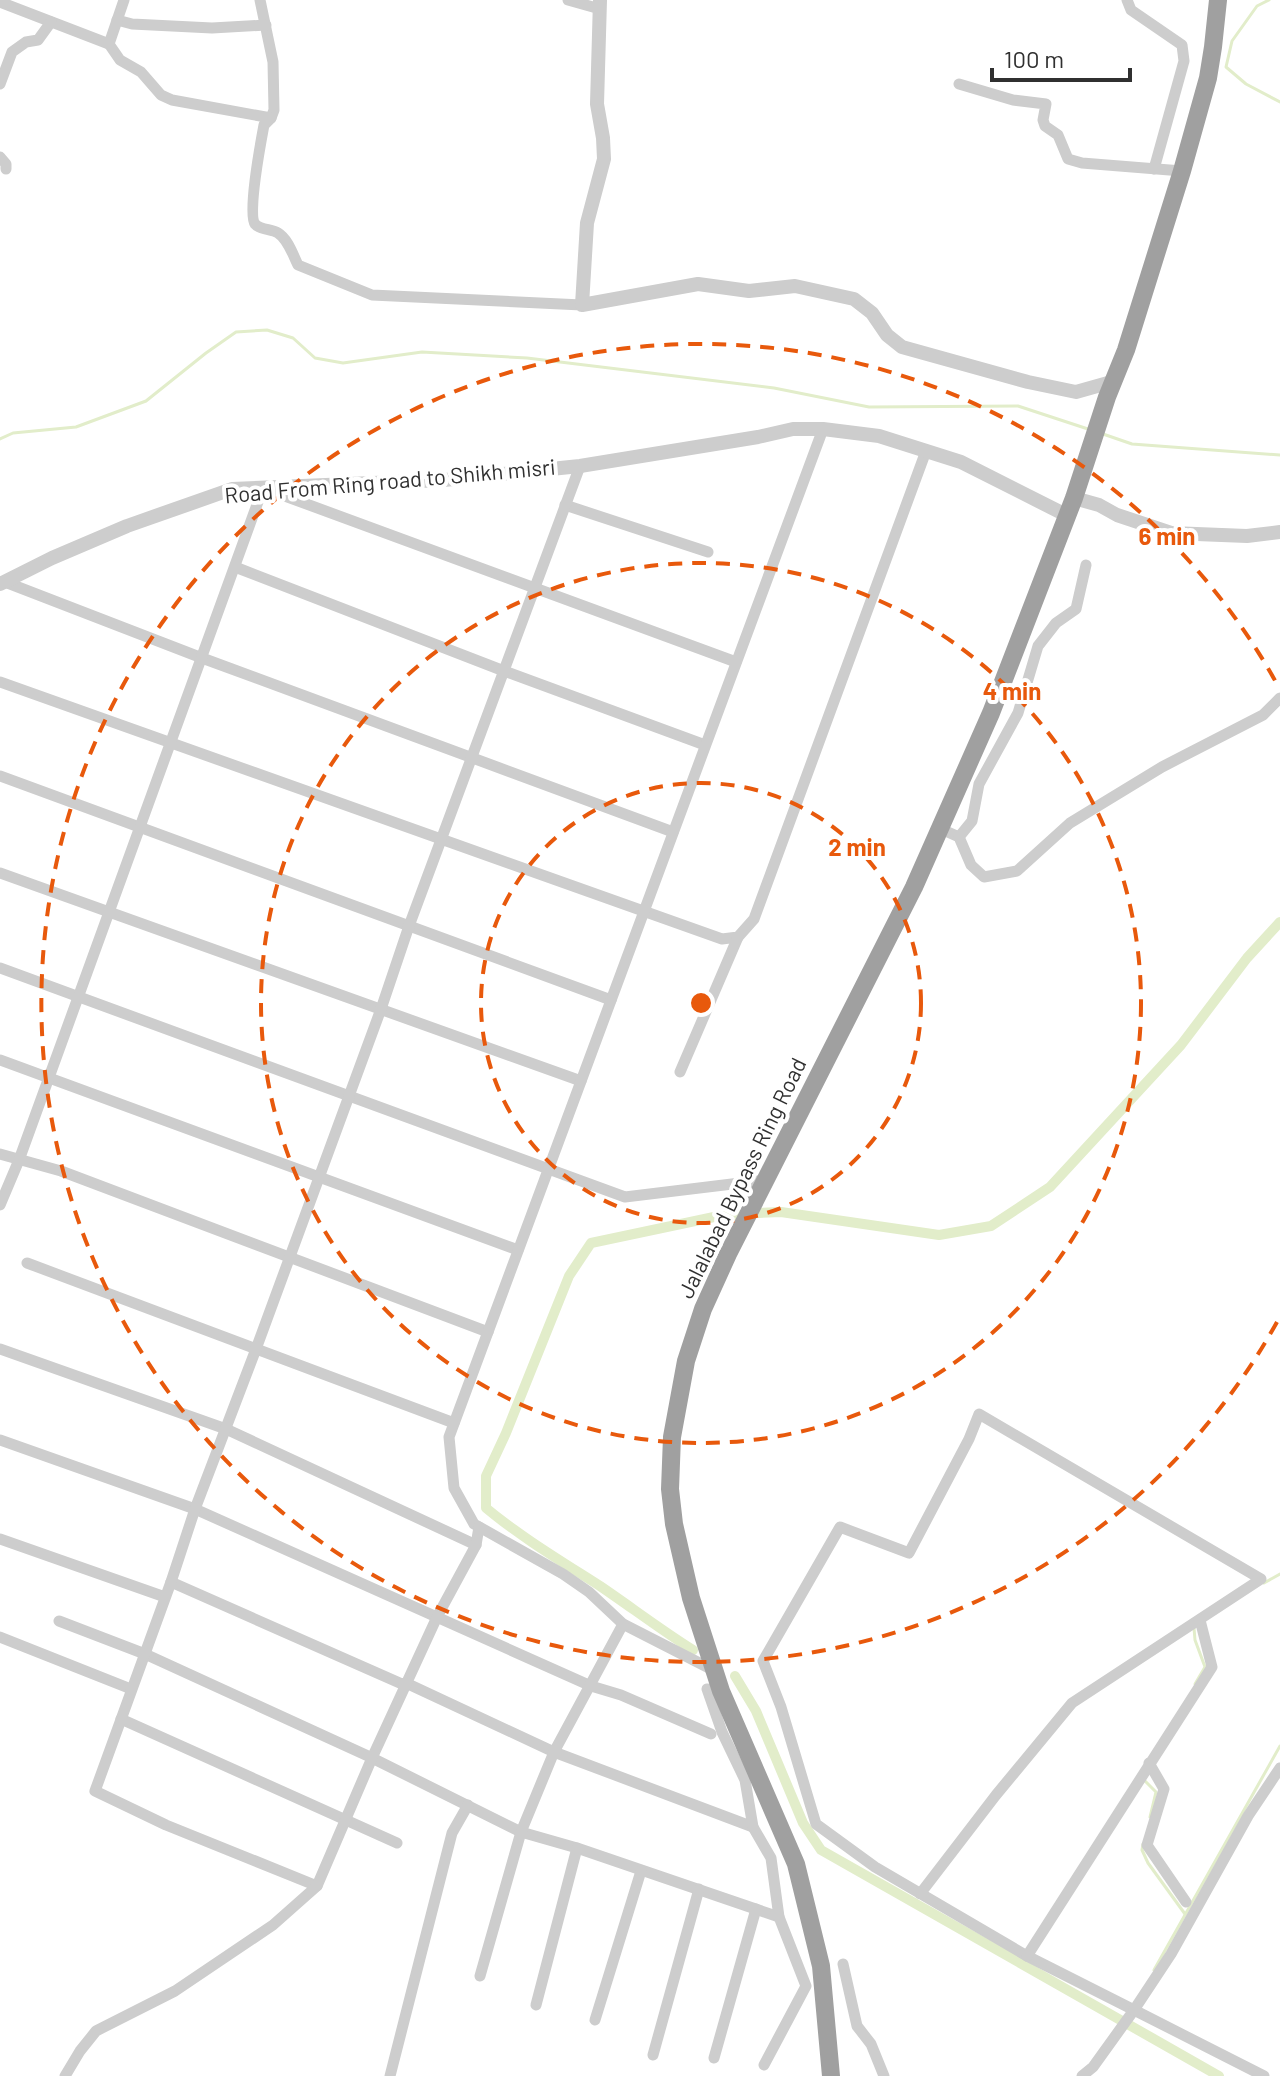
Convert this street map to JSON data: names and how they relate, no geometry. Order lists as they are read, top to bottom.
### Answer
{
  "streets": {
    "highway": ["Jalalabad Bypass Ring Road"],
    "street": ["Road From Ring road to Shikh misri"]
  },
  "crossings": [
    ["Road From Ring road to Shikh misri", "Jalalabad Bypass Ring Road"]
  ],
  "scale_bar": "100 m",
  "rings": ["6 min", "4 min", "2 min"]
}
